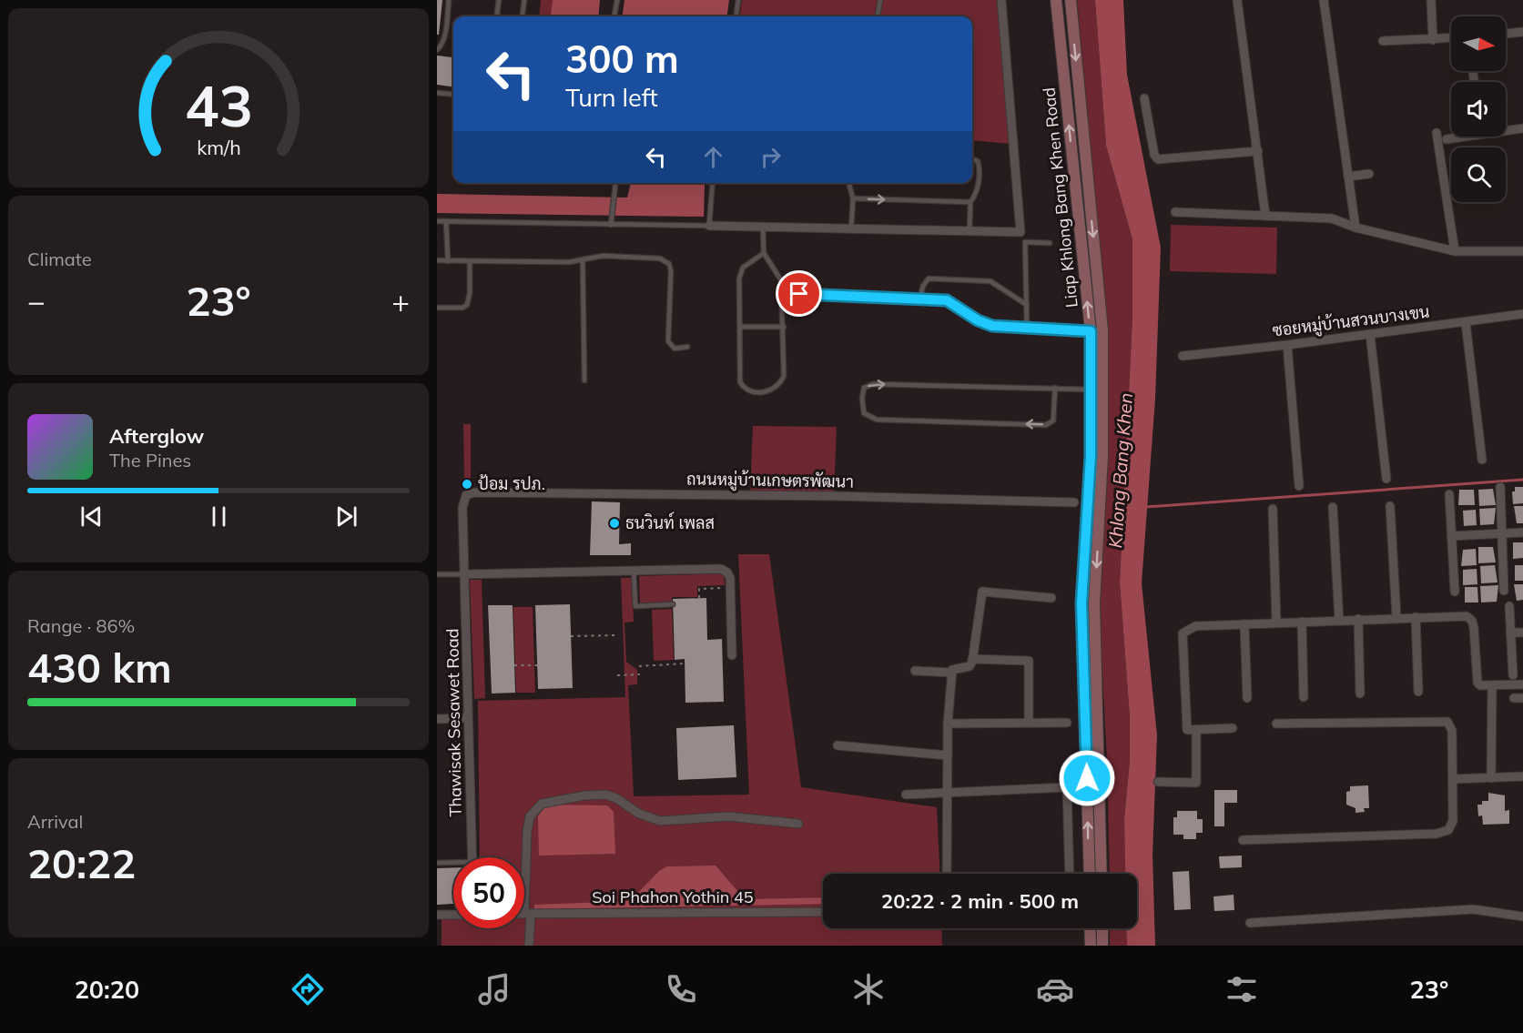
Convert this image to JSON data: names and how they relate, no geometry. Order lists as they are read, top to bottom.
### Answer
{
  "streets": {
    "main road": ["Liap Khlong Bang Khen Road"],
    "street": [
      "ซอยหมู่บ้านสวนบางเขน",
      "ถนนหมู่บ้านเกษตรพัฒนา",
      "Thawisak Sesawet Road",
      "Soi Phahon Yothin 45"
    ]
  },
  "crossings": [
    ["ถนนหมู่บ้านเกษตรพัฒนา", "Thawisak Sesawet Road"]
  ],
  "water": ["Khlong Bang Khen"],
  "places": ["ป้อม รปภ.", "ธนวินท์ เพลส"],
  "north": "right",
  "page": {
    "turn": ["300 m", "Turn left"],
    "tile": [
      "Climate",
      ["Range · 86%", "430 km"],
      ["Arrival", "20:22"]
    ],
    "heat": ["−", "23°", "+"],
    "song": ["Afterglow", "The Pines"],
    "limit": "50",
    "trip": "20:22 · 2 min · 500 m",
    "tabs": ["20:20", "23°"],
    "gauge": ["43", "km/h"]
  }
}
